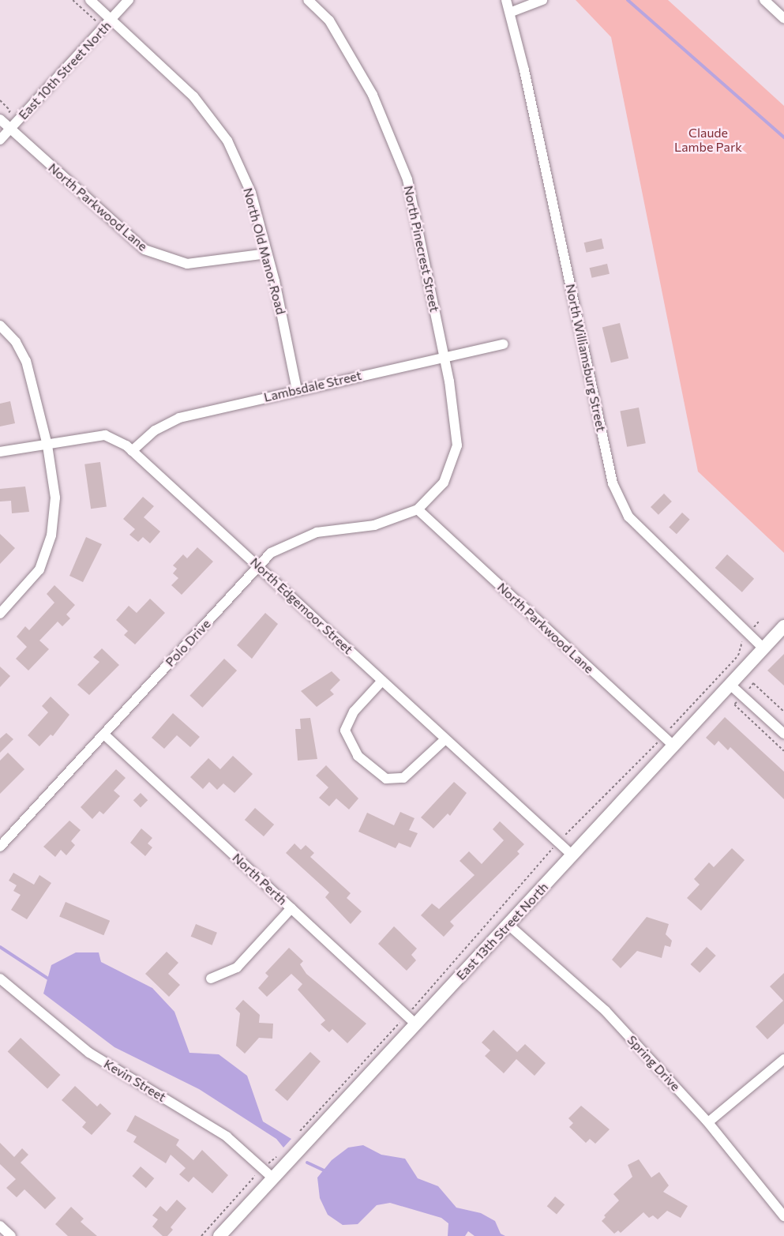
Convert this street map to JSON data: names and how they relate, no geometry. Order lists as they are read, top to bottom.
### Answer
{
  "streets": {
    "main road": ["East 13th Street North"],
    "street": [
      "East 10th Street North",
      "North Parkwood Lane",
      "North Pinecrest Street",
      "North Old Manor Road",
      "North Williamsburg Street",
      "Lambsdale Street",
      "North Edgemoor Street",
      "Polo Drive",
      "North Perth",
      "Spring Drive",
      "Kevin Street"
    ]
  },
  "crossings": [
    ["East 10th Street North", "North Parkwood Lane"],
    ["East 10th Street North", "North Old Manor Road"],
    ["North Parkwood Lane", "North Pinecrest Street"],
    ["North Parkwood Lane", "North Old Manor Road"],
    ["North Parkwood Lane", "Polo Drive"],
    ["North Parkwood Lane", "East 13th Street North"],
    ["North Pinecrest Street", "Lambsdale Street"],
    ["North Pinecrest Street", "Polo Drive"],
    ["North Old Manor Road", "Lambsdale Street"],
    ["North Williamsburg Street", "East 13th Street North"],
    ["Lambsdale Street", "North Edgemoor Street"],
    ["North Edgemoor Street", "Polo Drive"],
    ["North Edgemoor Street", "East 13th Street North"],
    ["Polo Drive", "North Perth"],
    ["North Perth", "East 13th Street North"],
    ["East 13th Street North", "Spring Drive"],
    ["East 13th Street North", "Kevin Street"]
  ],
  "parks": ["Claude Lambe Park"]
}
